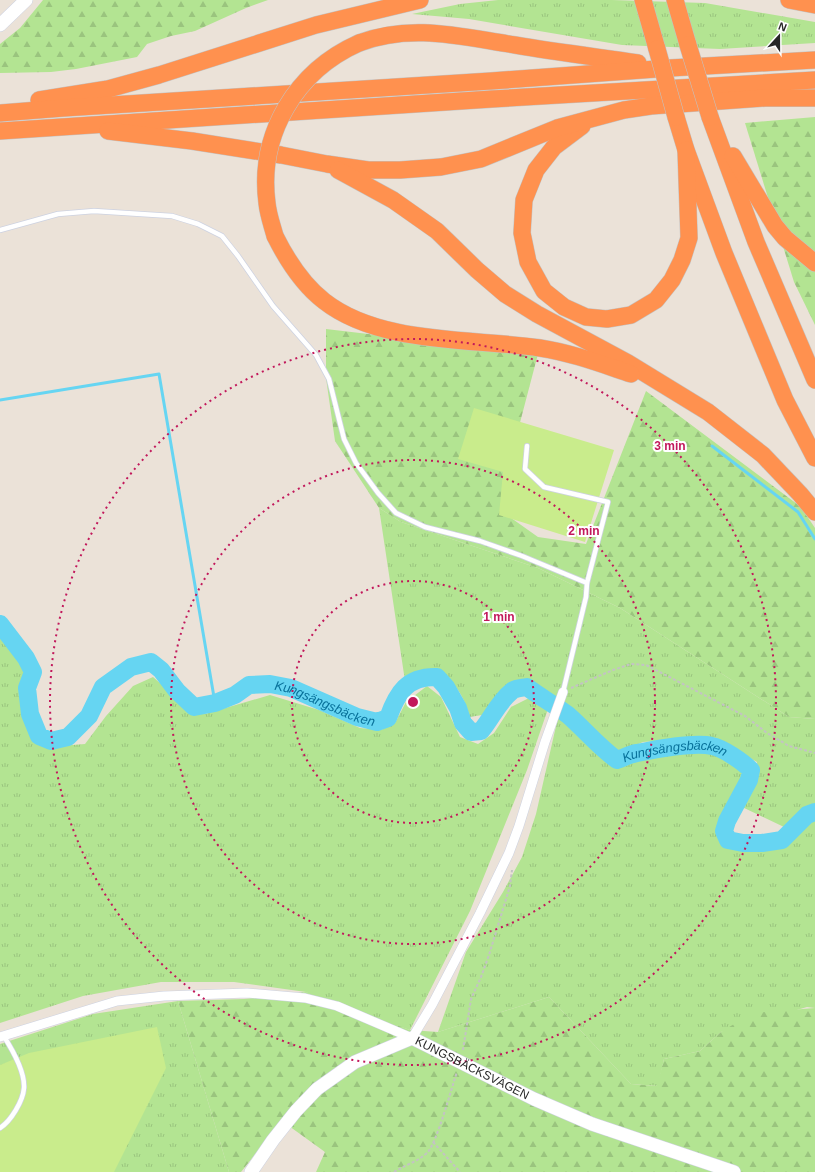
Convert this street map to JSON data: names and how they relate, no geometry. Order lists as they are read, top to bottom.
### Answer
{
  "streets": {
    "street": ["KUNGSBÄCKSVÄGEN"]
  },
  "water": ["Kungsängsbäcken"],
  "north": "top",
  "rings": ["3 min", "2 min", "1 min"]
}
